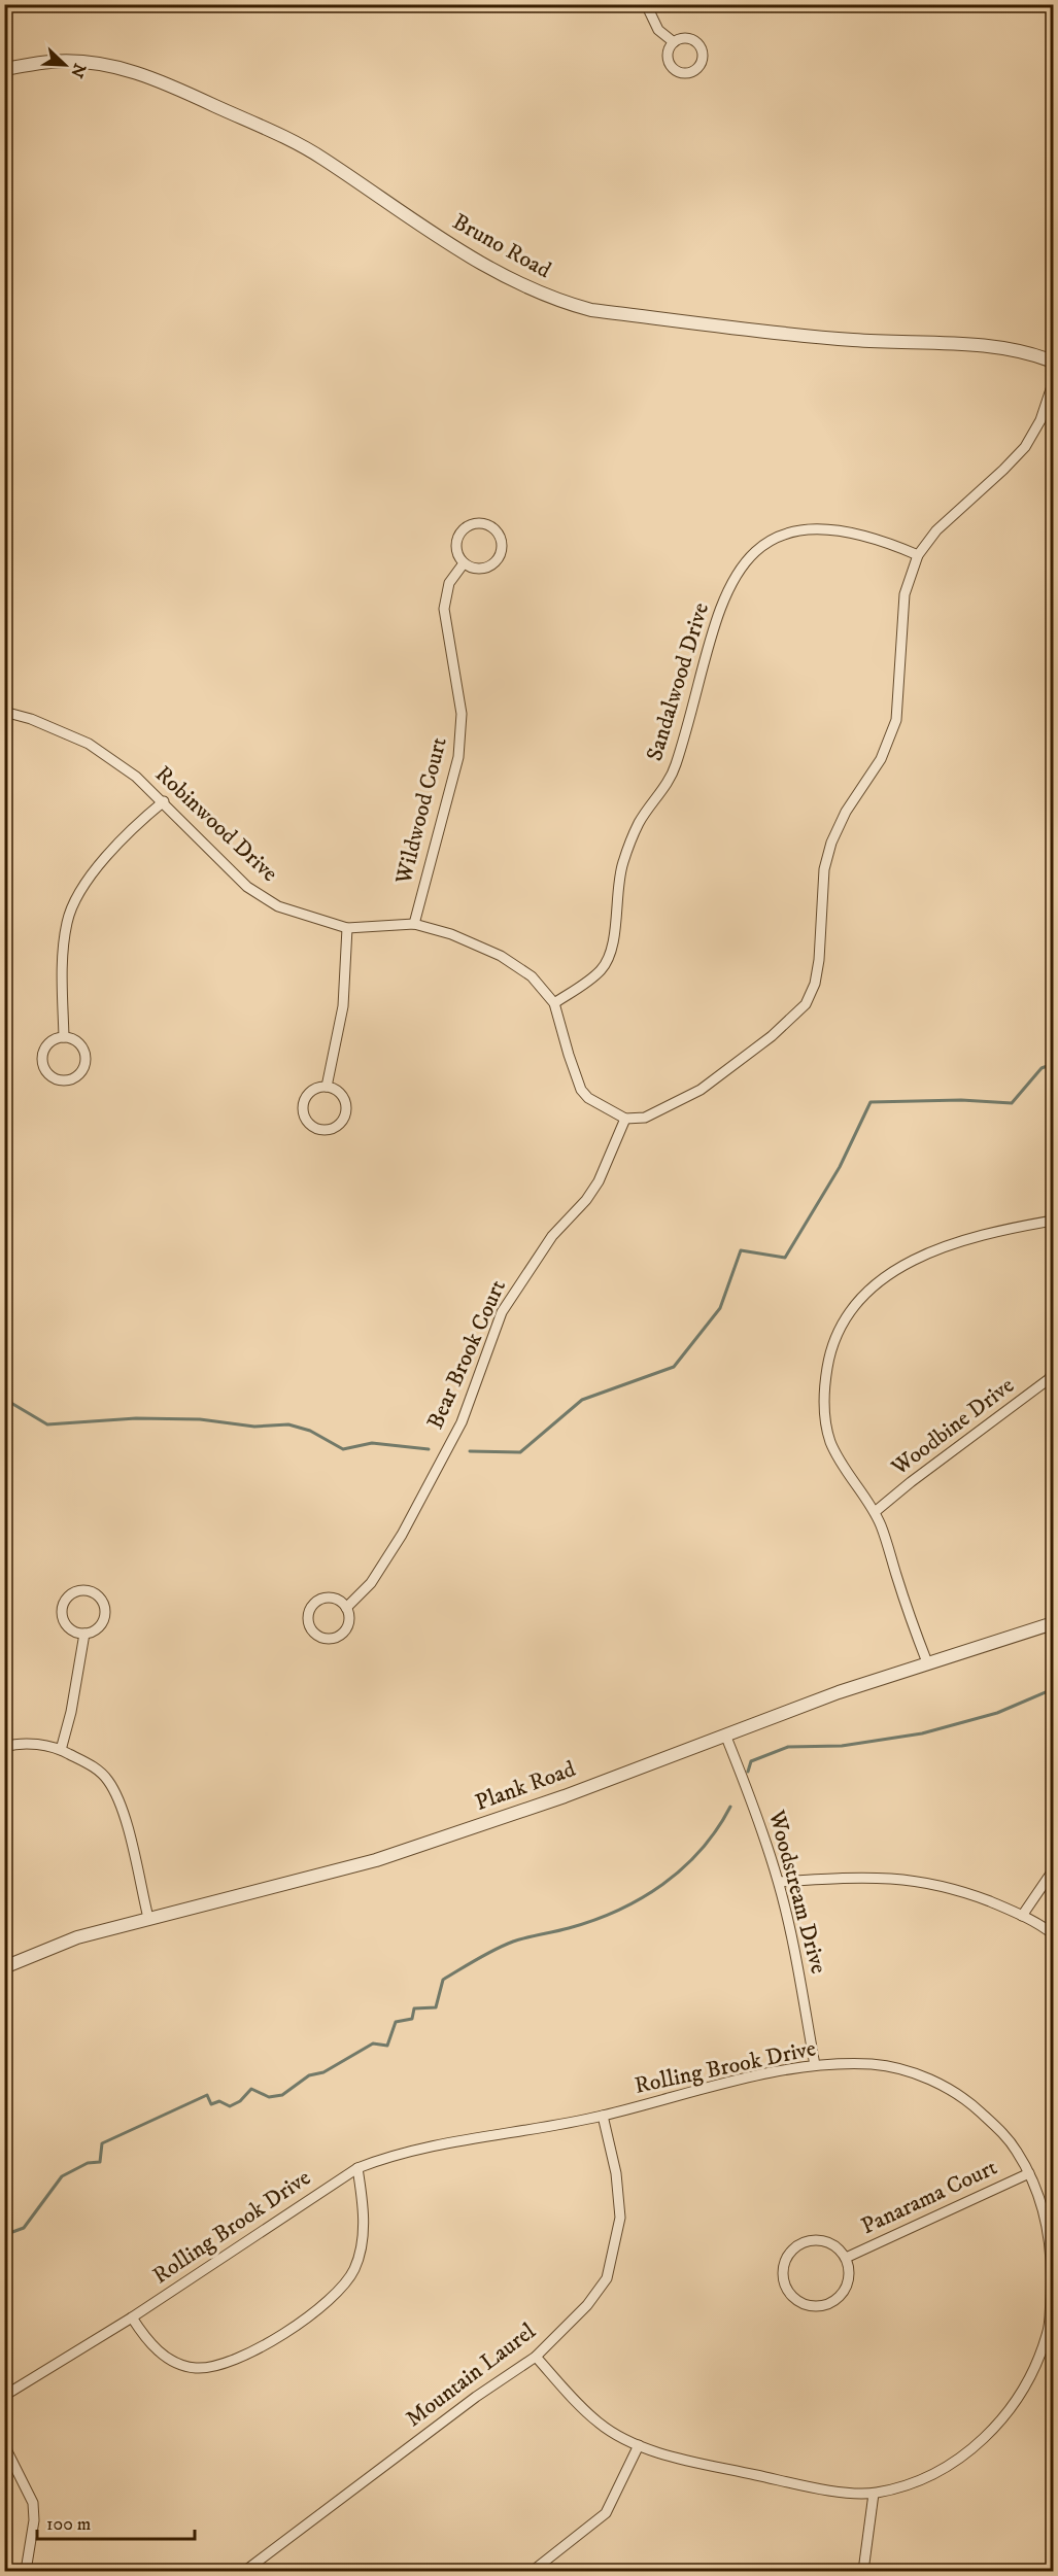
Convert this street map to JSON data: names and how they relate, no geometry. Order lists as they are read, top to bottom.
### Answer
{
  "streets": {
    "street": [
      "Bruno Road",
      "Sandalwood Drive",
      "Wildwood Court",
      "Robinwood Drive",
      "Bear Brook Court",
      "Woodbine Drive",
      "Plank Road",
      "Woodstream Drive",
      "Rolling Brook Drive",
      "Panarama Court",
      "Mountain Laurel"
    ]
  },
  "crossings": [
    ["Sandalwood Drive", "Robinwood Drive"],
    ["Wildwood Court", "Robinwood Drive"],
    ["Robinwood Drive", "Bear Brook Court"],
    ["Plank Road", "Woodstream Drive"],
    ["Woodstream Drive", "Rolling Brook Drive"],
    ["Rolling Brook Drive", "Panarama Court"],
    ["Rolling Brook Drive", "Mountain Laurel"]
  ],
  "scale_bar": "100 m",
  "north": "bottom right"
}
